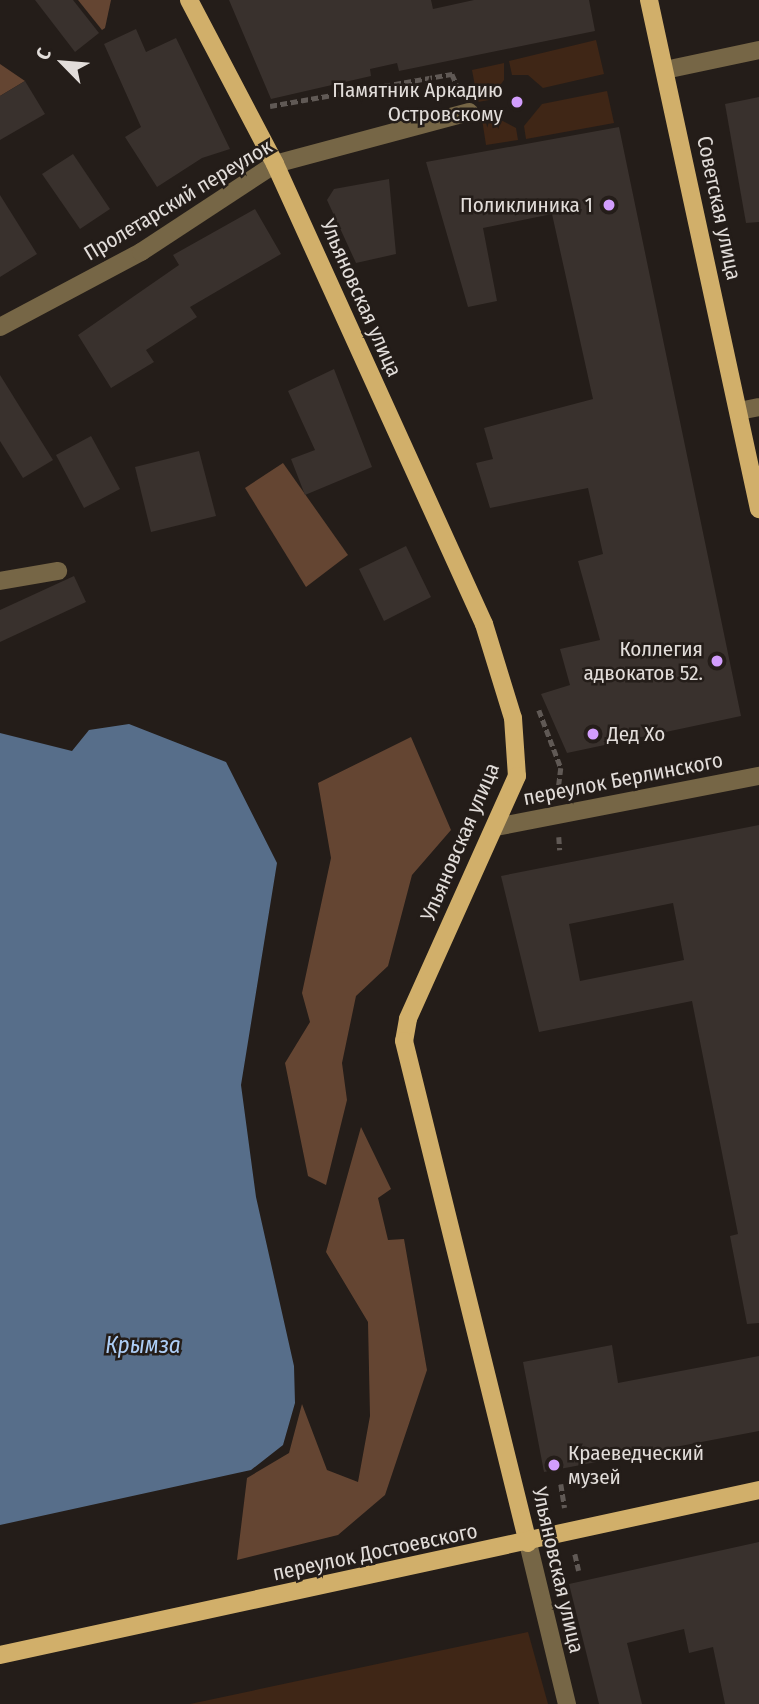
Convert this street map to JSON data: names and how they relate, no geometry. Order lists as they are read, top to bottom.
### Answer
{
  "streets": {
    "main road": ["Советская улица", "Ульяновская улица", "переулок Достоевского"],
    "street": ["Пролетарский переулок", "переулок Берлинского"]
  },
  "crossings": [
    ["Пролетарский переулок", "Ульяновская улица"],
    ["Ульяновская улица", "переулок Берлинского"],
    ["Ульяновская улица", "переулок Достоевского"]
  ],
  "water": ["Крымза"],
  "places": [
    "Памятник Аркадию Островскому",
    "Поликлиника 1",
    "Коллегия адвокатов 52.",
    "Дед Хо",
    "Краеведческий музей"
  ],
  "north": "top left"
}
